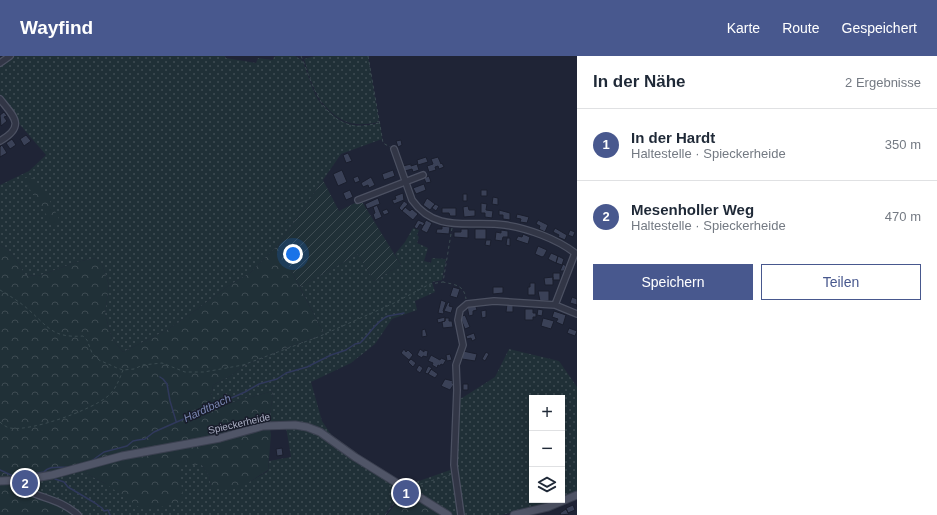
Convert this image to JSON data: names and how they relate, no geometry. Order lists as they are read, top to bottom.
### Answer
{
  "streets": {
    "main road": ["Spieckerheide"]
  },
  "water": ["Hardtbach"],
  "page": {
    "header": "Wayfind",
    "nav": ["Karte", "Route", "Gespeichert"],
    "heading": ["In der Nähe", "2 Ergebnisse"],
    "list": [
      {
        "mark": "1",
        "name": "In der Hardt",
        "note": "Haltestelle · Spieckerheide",
        "value": "350 m"
      },
      {
        "mark": "2",
        "name": "Mesenholler Weg",
        "note": "Haltestelle · Spieckerheide",
        "value": "470 m"
      }
    ],
    "buttons": ["Speichern", "Teilen"],
    "map_buttons": ["+", "−"],
    "pins": ["2", "1"]
  }
}
